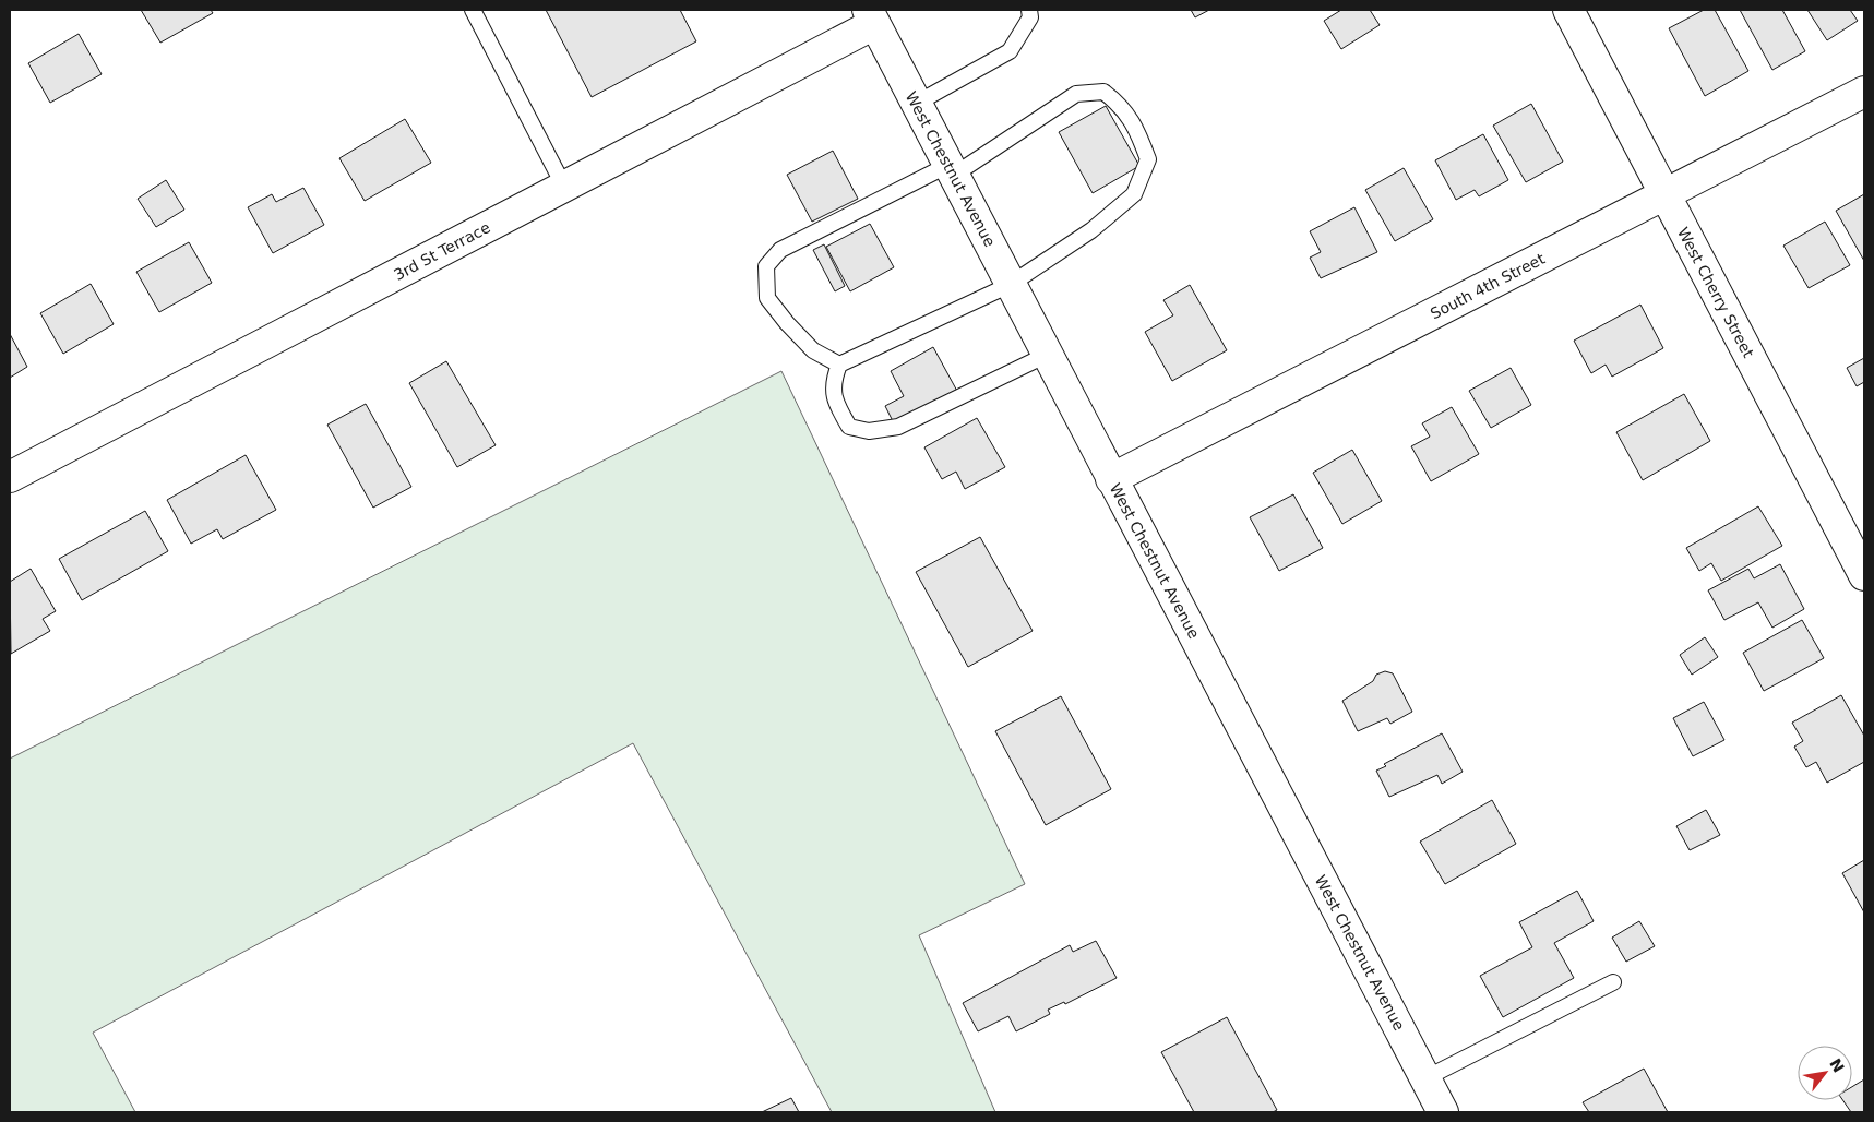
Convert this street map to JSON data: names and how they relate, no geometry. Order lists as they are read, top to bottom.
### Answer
{
  "streets": {
    "street": [
      "West Chestnut Avenue",
      "3rd St Terrace",
      "South 4th Street",
      "West Cherry Street"
    ]
  },
  "crossings": [
    ["West Chestnut Avenue", "3rd St Terrace"],
    ["West Chestnut Avenue", "South 4th Street"],
    ["South 4th Street", "West Cherry Street"]
  ],
  "north": "top right"
}
